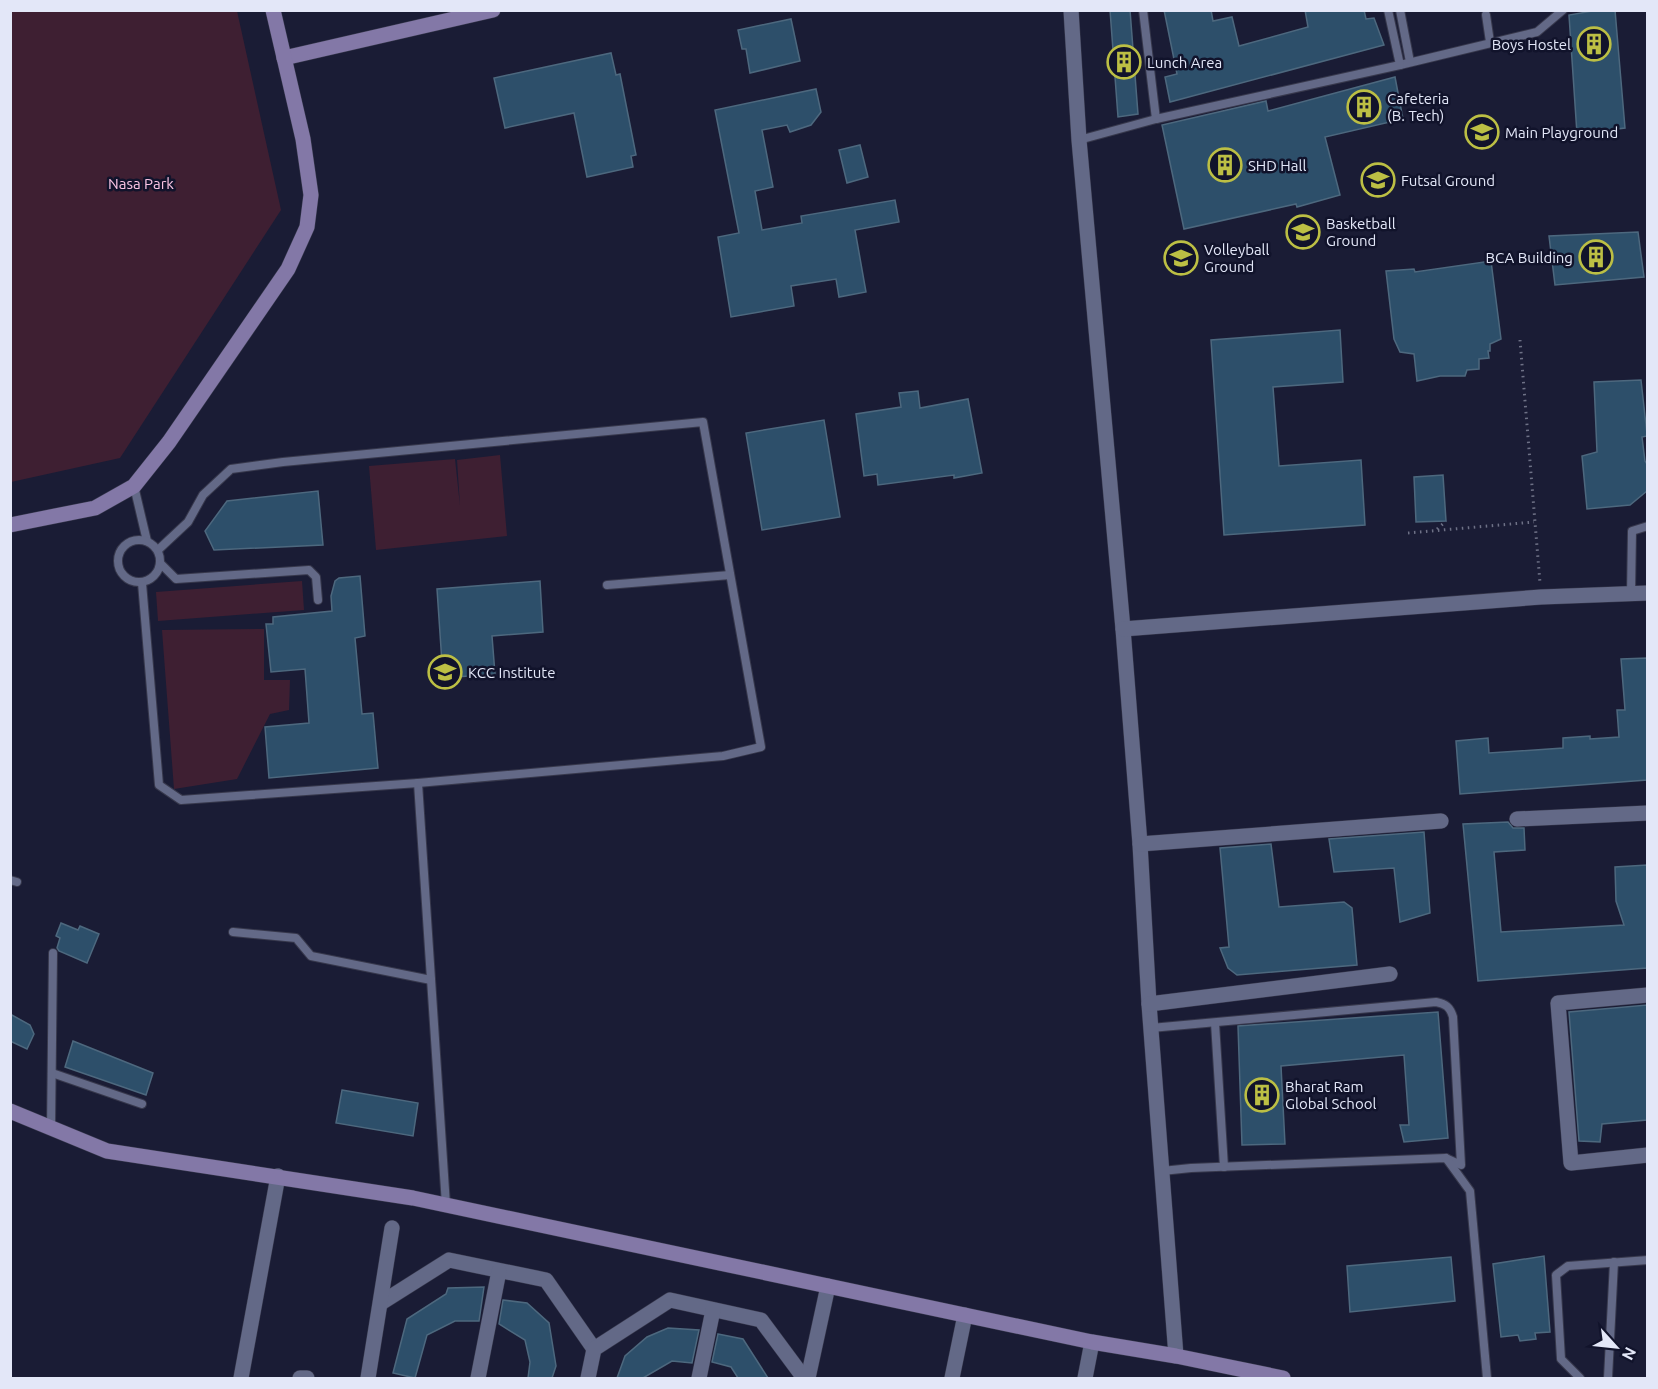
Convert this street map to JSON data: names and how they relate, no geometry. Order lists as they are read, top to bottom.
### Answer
{
  "parks": ["Nasa Park"],
  "places": {
    "building": [
      "Boys Hostel",
      "Lunch Area",
      "Cafeteria (B. Tech)",
      "SHD Hall",
      "BCA Building",
      "Bharat Ram Global School"
    ],
    "school or university": [
      "Main Playground",
      "Futsal Ground",
      "Basketball Ground",
      "Volleyball Ground",
      "KCC Institute"
    ]
  },
  "north": "bottom right"
}
